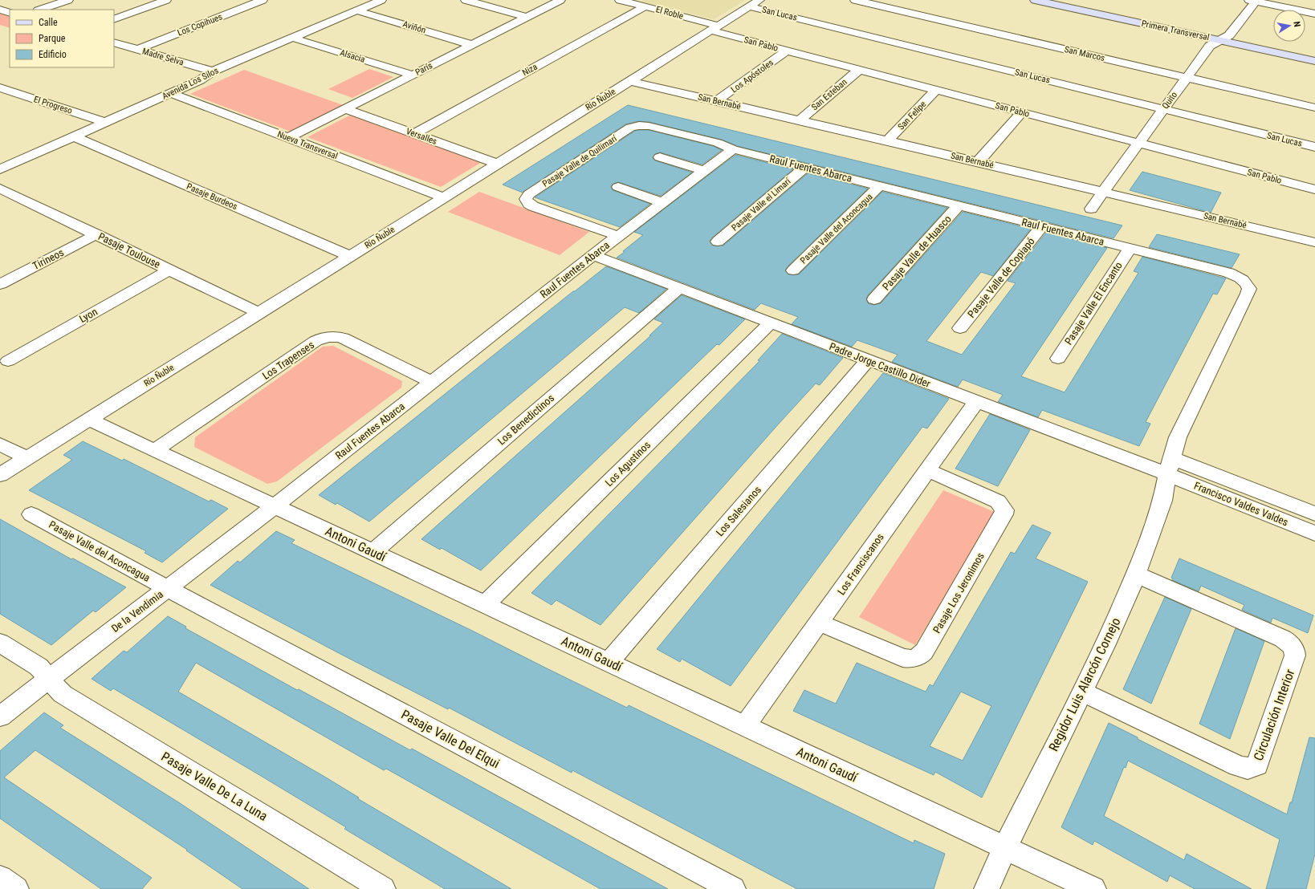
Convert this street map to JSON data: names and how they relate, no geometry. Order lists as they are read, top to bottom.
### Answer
{
  "streets": {
    "main road": ["Primera Transversal"],
    "street": [
      "El Roble",
      "San Lucas",
      "Los Copihues",
      "Aviñón",
      "San Pablo",
      "San Marcos",
      "Alsacia",
      "Madre Selva",
      "París",
      "Niza",
      "Los Apóstoles",
      "Avenida Los Silos",
      "San Esteban",
      "Río Ñuble",
      "Quito",
      "San Bernabé",
      "El Progreso",
      "San Felipe",
      "Versalles",
      "Nueva Transversal",
      "Pasaje Valle de Quilimarí",
      "Raul Fuentes Abarca",
      "Pasaje Burdeos",
      "Pasaje Valle el Limarí",
      "Pasaje Valle del Aconcagua",
      "Pasaje Toulouse",
      "Pasaje Valle de Huasco",
      "Tirineos",
      "Pasaje Valle de Copiapó",
      "Pasaje Valle El Encanto",
      "Lyon",
      "Los Trapenses",
      "Padre Jorge Castillo Dider",
      "Los Benedictinos",
      "Los Agustinos",
      "Francisco Valdes Valdes",
      "Los Salesianos",
      "Antoni Gaudí",
      "Los Franciscanos",
      "Pasaje Los Jeronimos",
      "De la Vendimia",
      "Regidor Luis Alarcón Cornejo",
      "Circulación Interior",
      "Pasaje Valle Del Elqui",
      "Pasaje Valle De La Luna"
    ]
  },
  "crossings": [
    ["El Roble", "San Pablo"],
    ["El Roble", "Niza"],
    ["El Roble", "Río Ñuble"],
    ["San Lucas", "Río Ñuble"],
    ["San Lucas", "Quito"],
    ["Los Copihues", "Madre Selva"],
    ["Aviñón", "París"],
    ["Aviñón", "Avenida Los Silos"],
    ["Primera Transversal", "Quito"],
    ["San Pablo", "Los Apóstoles"],
    ["San Pablo", "San Esteban"],
    ["San Pablo", "Río Ñuble"],
    ["San Pablo", "Quito"],
    ["San Pablo", "San Felipe"],
    ["San Marcos", "Quito"],
    ["Alsacia", "París"],
    ["Alsacia", "Avenida Los Silos"],
    ["Madre Selva", "Avenida Los Silos"],
    ["París", "Versalles"],
    ["París", "Nueva Transversal"],
    ["Niza", "Versalles"],
    ["Los Apóstoles", "San Bernabé"],
    ["Avenida Los Silos", "El Progreso"],
    ["Avenida Los Silos", "Nueva Transversal"],
    ["Avenida Los Silos", "Pasaje Burdeos"],
    ["San Esteban", "San Bernabé"],
    ["Río Ñuble", "San Bernabé"],
    ["Río Ñuble", "Versalles"],
    ["Río Ñuble", "Nueva Transversal"],
    ["Río Ñuble", "Pasaje Burdeos"],
    ["Río Ñuble", "Pasaje Toulouse"],
    ["Río Ñuble", "Antoni Gaudí"],
    ["Quito", "San Bernabé"],
    ["San Bernabé", "San Felipe"],
    ["Pasaje Valle de Quilimarí", "Raul Fuentes Abarca"],
    ["Raul Fuentes Abarca", "Pasaje Valle el Limarí"],
    ["Raul Fuentes Abarca", "Pasaje Valle del Aconcagua"],
    ["Raul Fuentes Abarca", "Pasaje Valle de Huasco"],
    ["Raul Fuentes Abarca", "Pasaje Valle de Copiapó"],
    ["Raul Fuentes Abarca", "Pasaje Valle El Encanto"],
    ["Raul Fuentes Abarca", "Los Trapenses"],
    ["Raul Fuentes Abarca", "Padre Jorge Castillo Dider"],
    ["Raul Fuentes Abarca", "Francisco Valdes Valdes"],
    ["Raul Fuentes Abarca", "Antoni Gaudí"],
    ["Raul Fuentes Abarca", "De la Vendimia"],
    ["Raul Fuentes Abarca", "Regidor Luis Alarcón Cornejo"],
    ["Pasaje Valle del Aconcagua", "De la Vendimia"],
    ["Pasaje Valle del Aconcagua", "Pasaje Valle Del Elqui"],
    ["Pasaje Toulouse", "Tirineos"],
    ["Pasaje Toulouse", "Lyon"],
    ["Los Trapenses", "Antoni Gaudí"],
    ["Padre Jorge Castillo Dider", "Los Benedictinos"],
    ["Padre Jorge Castillo Dider", "Los Agustinos"],
    ["Padre Jorge Castillo Dider", "Francisco Valdes Valdes"],
    ["Padre Jorge Castillo Dider", "Los Salesianos"],
    ["Padre Jorge Castillo Dider", "Los Franciscanos"],
    ["Padre Jorge Castillo Dider", "Regidor Luis Alarcón Cornejo"],
    ["Los Benedictinos", "Antoni Gaudí"],
    ["Los Agustinos", "Antoni Gaudí"],
    ["Francisco Valdes Valdes", "Regidor Luis Alarcón Cornejo"],
    ["Los Salesianos", "Antoni Gaudí"],
    ["Antoni Gaudí", "Los Franciscanos"],
    ["Antoni Gaudí", "De la Vendimia"],
    ["Antoni Gaudí", "Regidor Luis Alarcón Cornejo"],
    ["Los Franciscanos", "Pasaje Los Jeronimos"],
    ["De la Vendimia", "Pasaje Valle Del Elqui"],
    ["De la Vendimia", "Pasaje Valle De La Luna"],
    ["Regidor Luis Alarcón Cornejo", "Circulación Interior"]
  ],
  "legend": ["Calle", "Parque", "Edificio"],
  "north": "right"
}
